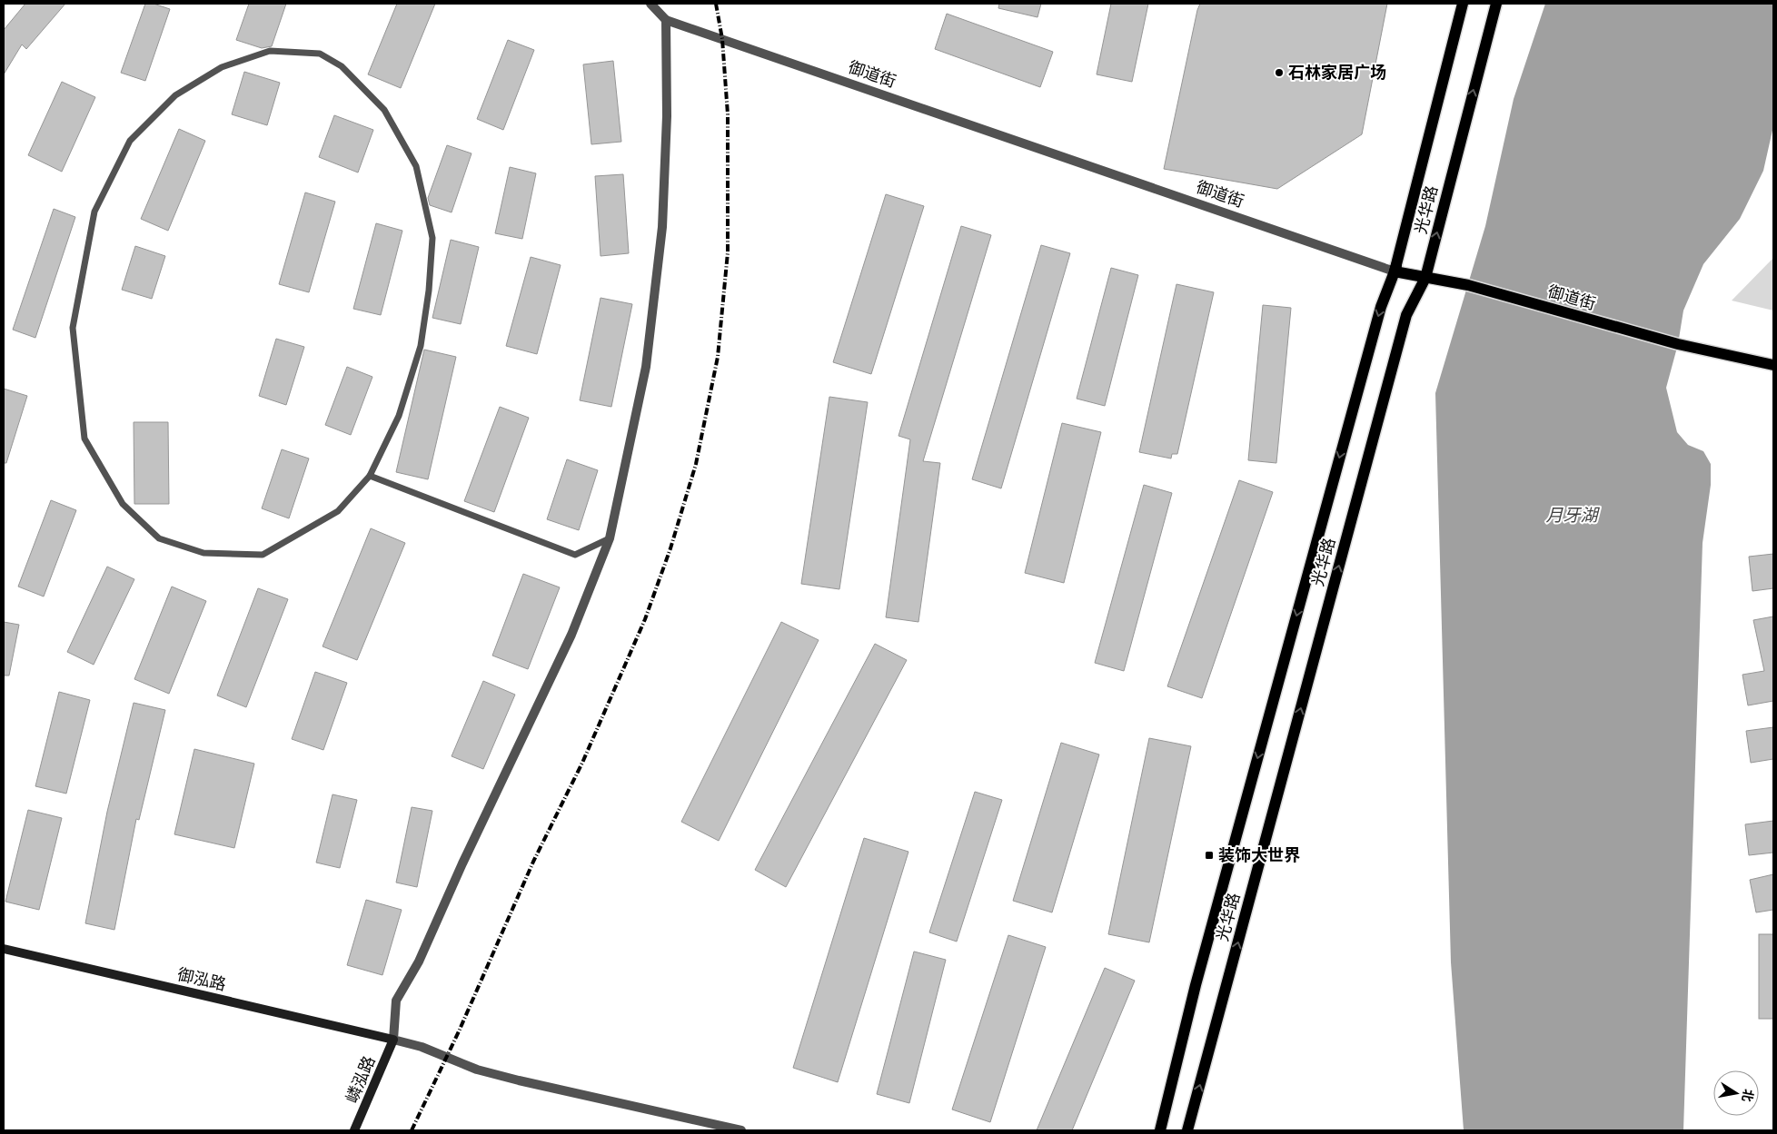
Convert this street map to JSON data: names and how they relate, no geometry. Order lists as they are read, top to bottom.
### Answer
{
  "streets": {
    "main road": ["光华路"],
    "street": ["御道街", "御泓路", "嶙泓路"]
  },
  "crossings": [
    ["御道街", "光华路"],
    ["御泓路", "嶙泓路"]
  ],
  "water": ["月牙湖"],
  "places": {
    "other": ["石林家居广场"],
    "transit": ["装饰大世界"]
  },
  "north": "right"
}
